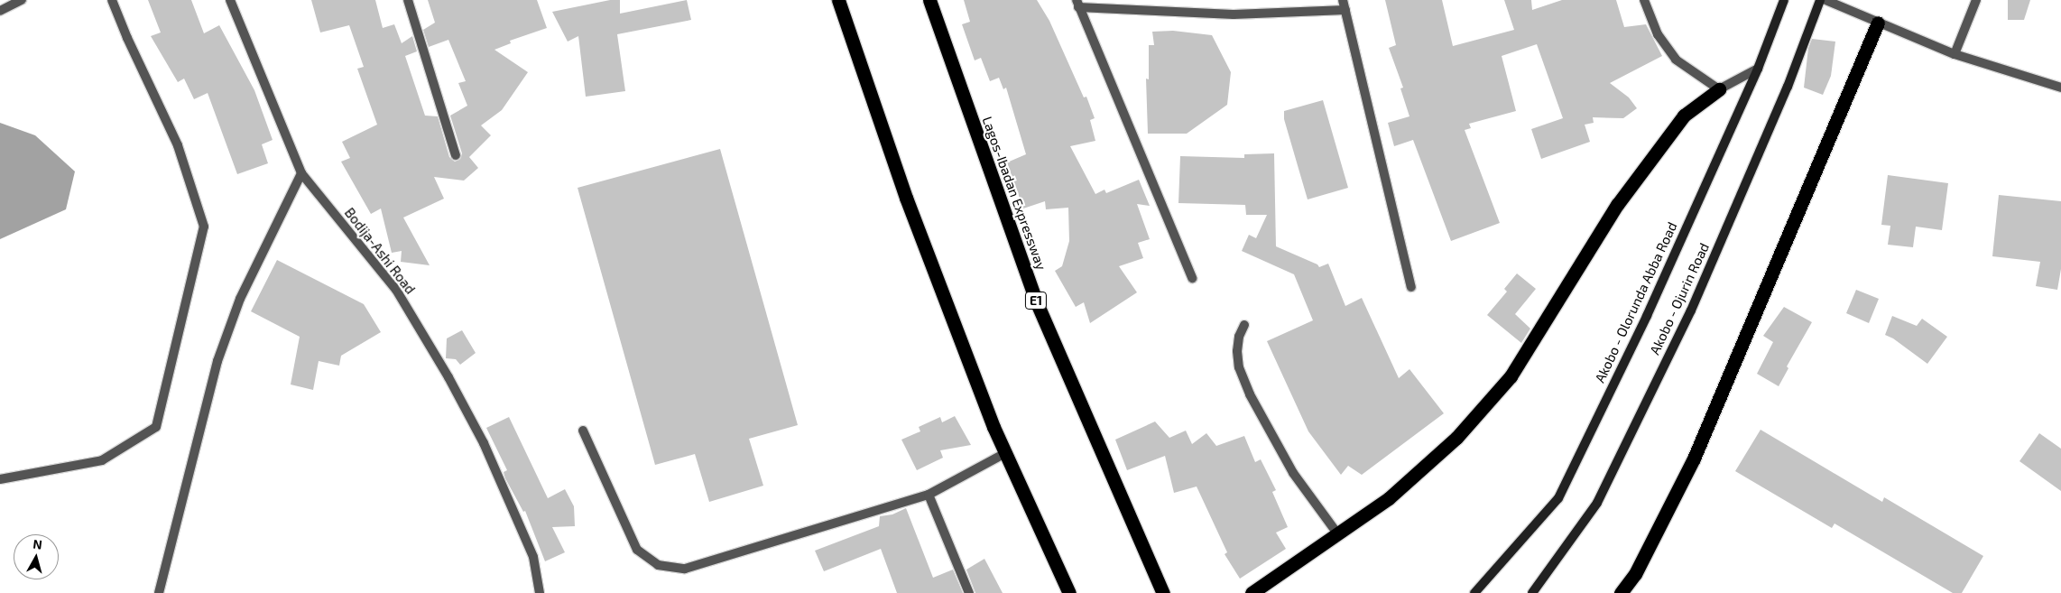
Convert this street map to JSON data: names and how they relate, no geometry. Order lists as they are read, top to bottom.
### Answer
{
  "streets": {
    "highway": ["Lagos-Ibadan Expressway", "E1"],
    "main road": ["Akobo - Ojurin Road", "Akobo - Olorunda Abba Road"],
    "street": ["Bodija-Ashi Road"]
  },
  "north": "top"
}
